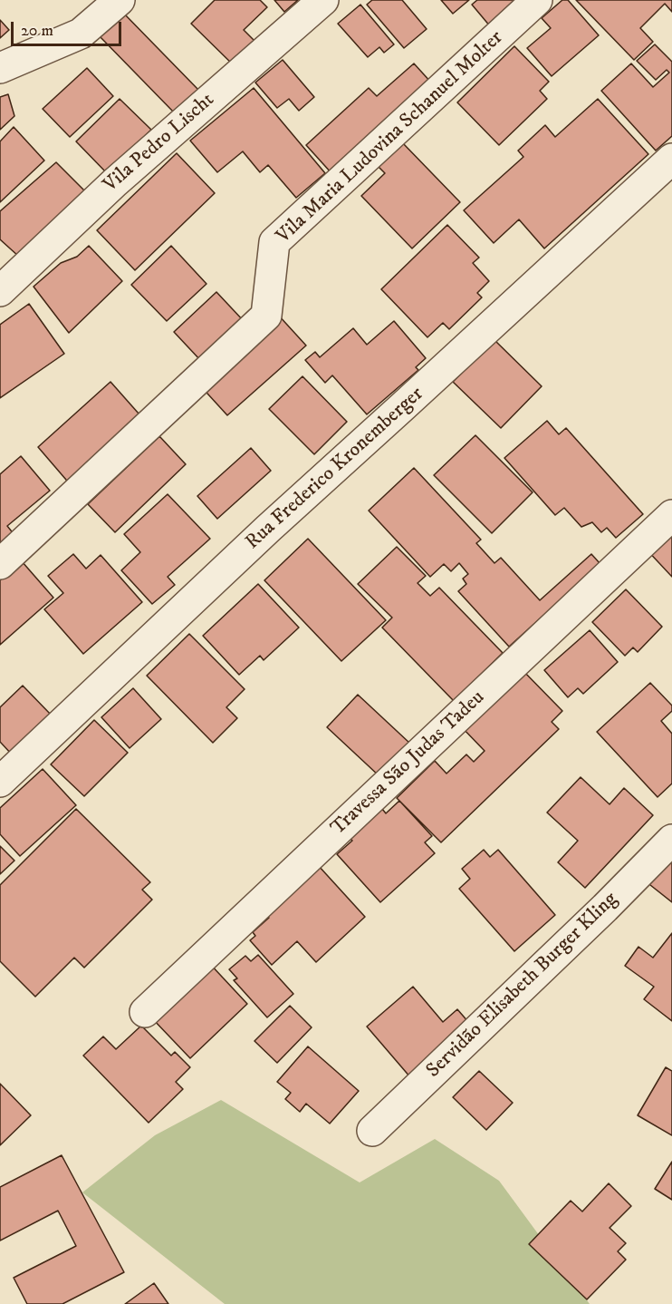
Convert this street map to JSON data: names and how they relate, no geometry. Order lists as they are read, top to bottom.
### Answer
{
  "streets": {
    "street": [
      "Vila Maria Ludovina Schanuel Molter",
      "Vila Pedro Lischt",
      "Rua Frederico Kronemberger",
      "Travessa São Judas Tadeu",
      "Servidão Elisabeth Burger Kling"
    ]
  },
  "scale_bar": "20 m"
}
